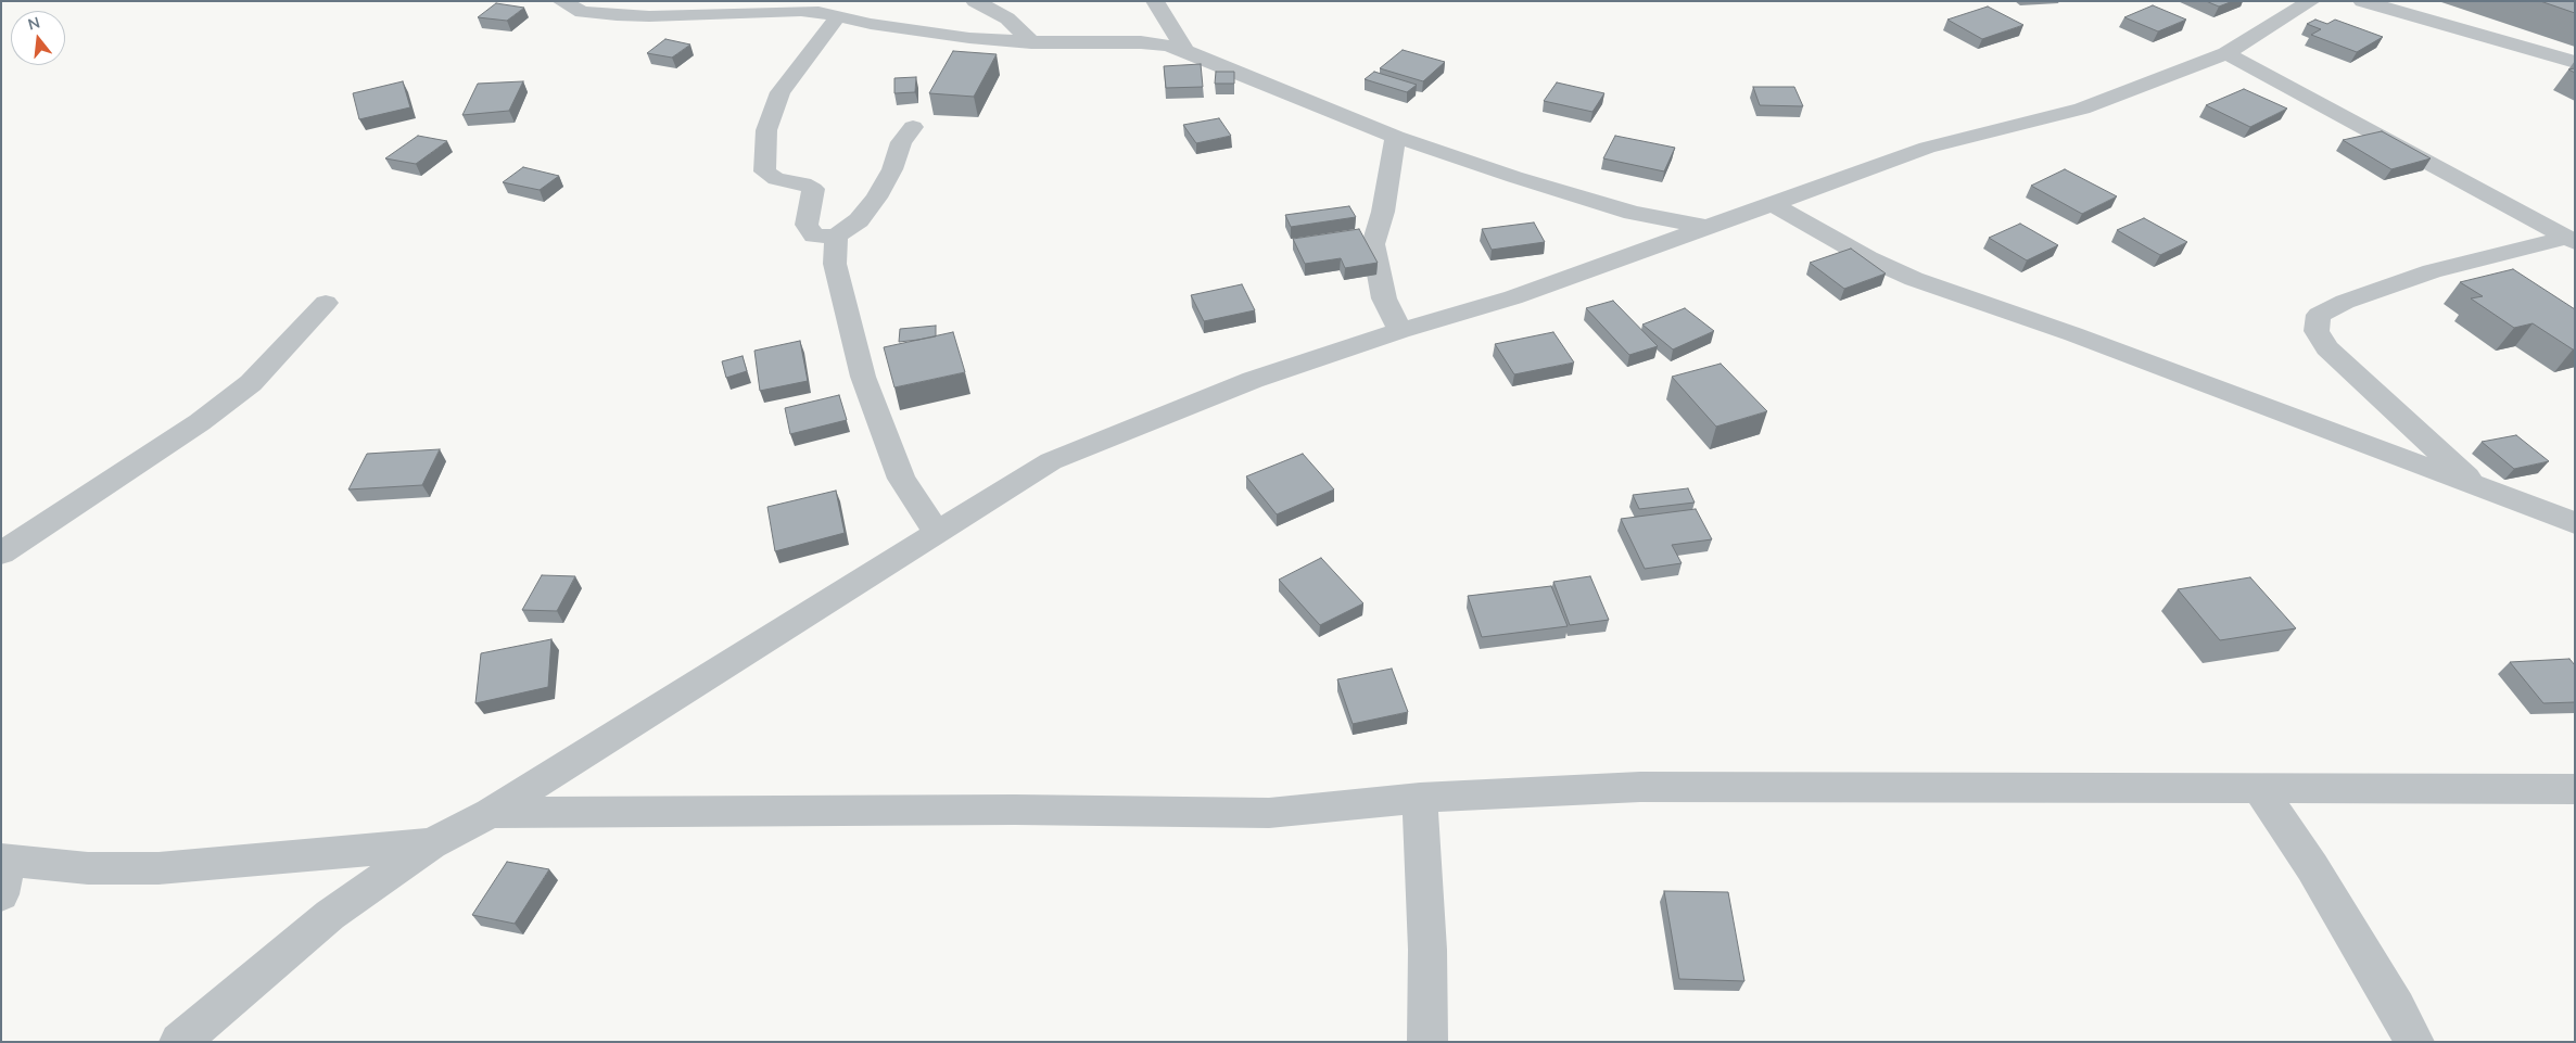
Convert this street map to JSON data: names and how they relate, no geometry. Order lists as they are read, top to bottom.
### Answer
{
  "north": "top"
}
